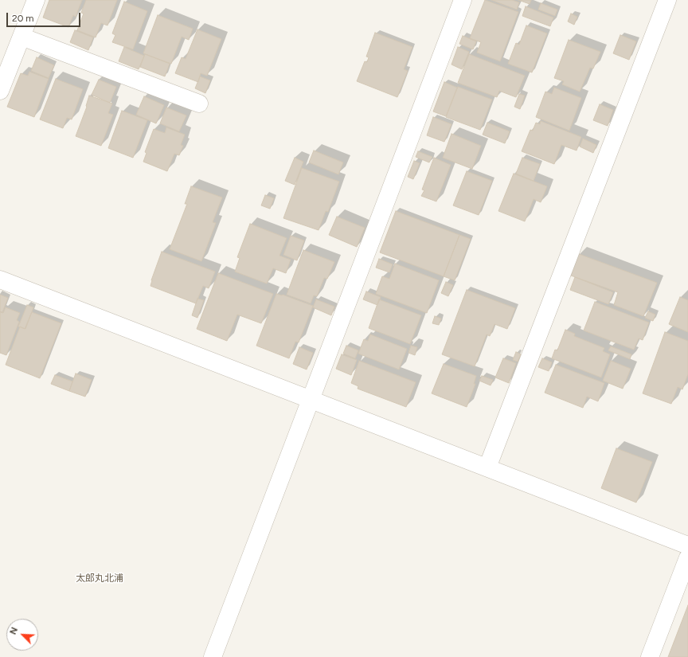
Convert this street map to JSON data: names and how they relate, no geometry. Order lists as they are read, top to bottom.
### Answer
{
  "districts": ["太郎丸北浦"],
  "scale_bar": "20 m",
  "north": "top left"
}
